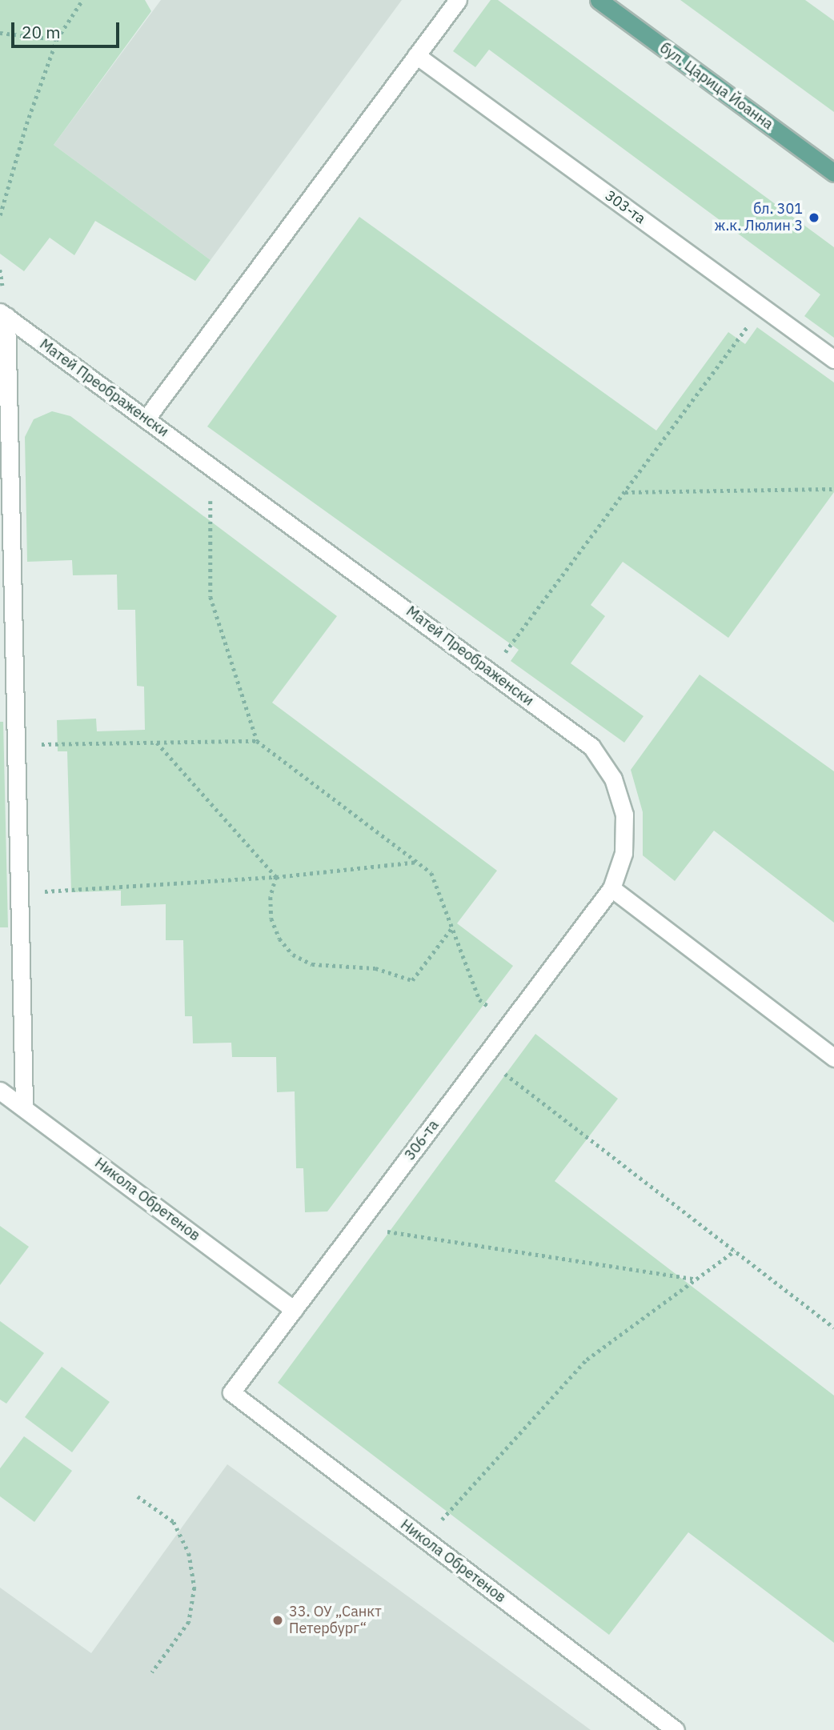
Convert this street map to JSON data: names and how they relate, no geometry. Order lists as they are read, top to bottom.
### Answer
{
  "streets": {
    "main road": ["бул. Царица Йоанна"],
    "street": [
      "303-та",
      "Матей Преображенски",
      "306-та",
      "Никола Обретенов"
    ]
  },
  "crossings": [
    ["Матей Преображенски", "306-та"],
    ["306-та", "Никола Обретенов"]
  ],
  "places": ["бл. 301 ж.к. Люлин 3", "33. ОУ „Санкт Петербург“"],
  "scale_bar": "20 m"
}
